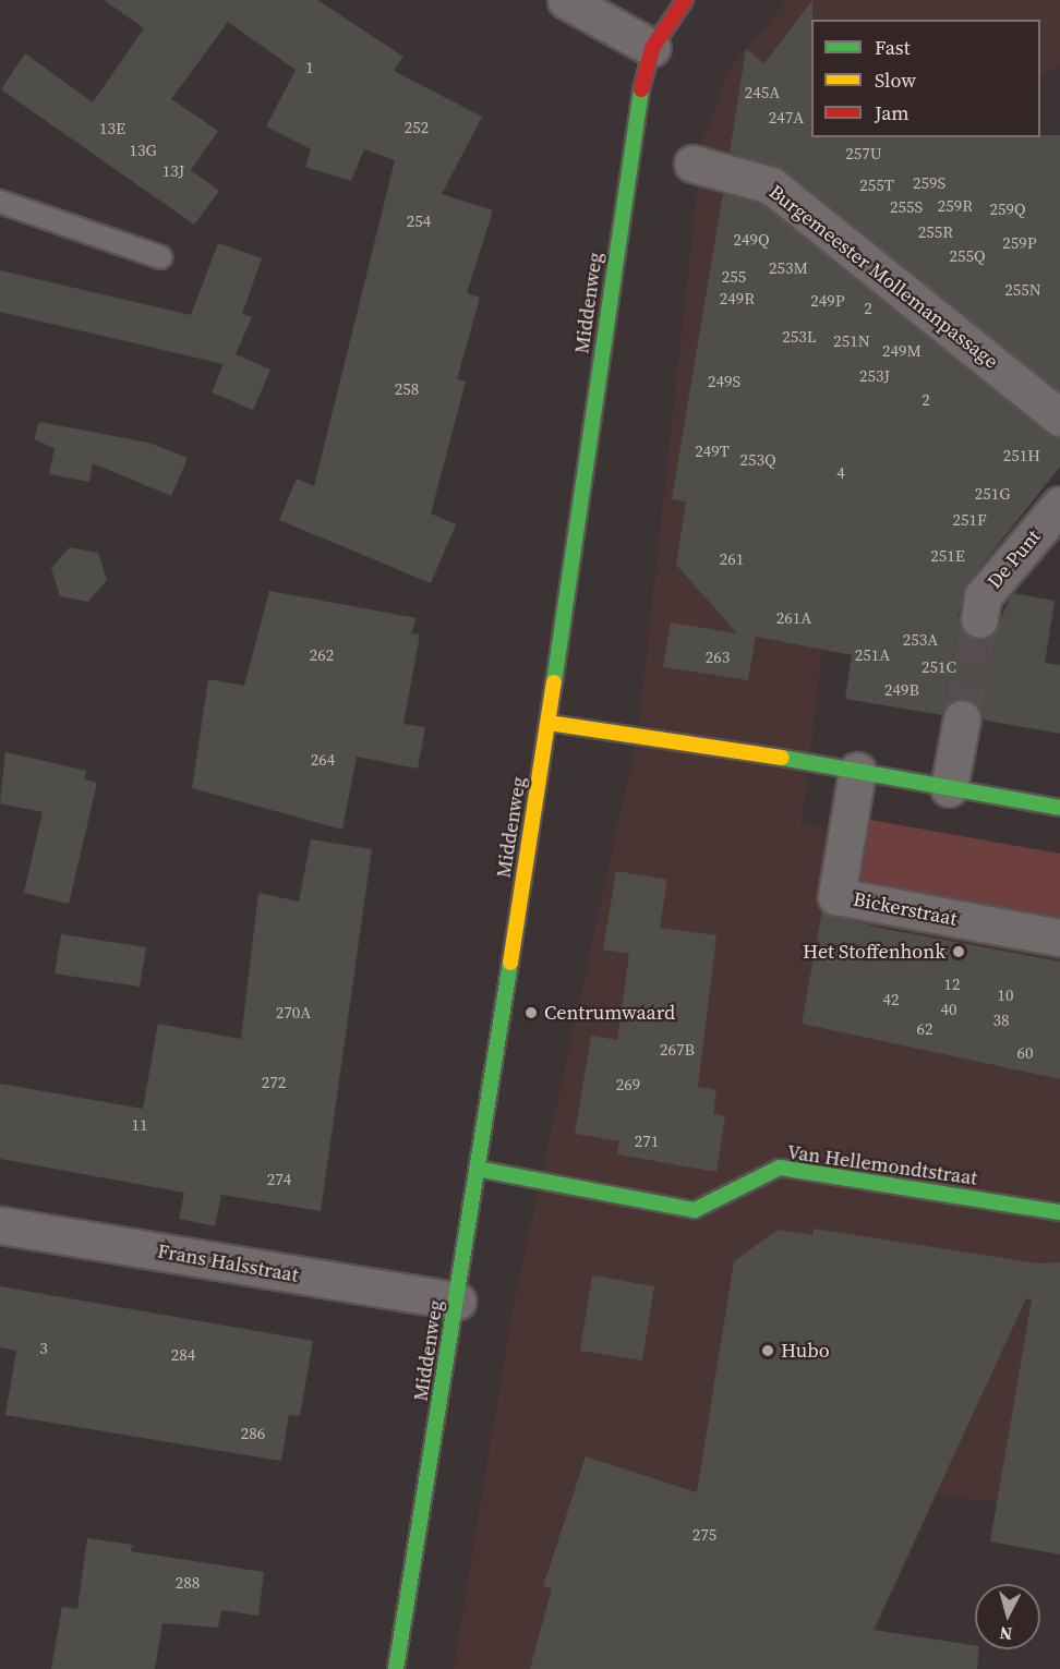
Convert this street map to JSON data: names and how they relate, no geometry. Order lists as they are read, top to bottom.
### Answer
{
  "streets": {
    "street": [
      "Burgemeester Mollemanpassage",
      "Middenweg",
      "De Punt",
      "Bickerstraat",
      "Van Hellemondtstraat",
      "Frans Halsstraat"
    ]
  },
  "crossings": [
    ["Middenweg", "Van Hellemondtstraat"],
    ["Middenweg", "Frans Halsstraat"]
  ],
  "places": ["Het Stoffenhonk", "Centrumwaard", "Hubo"],
  "house_numbers": [
    "1",
    "245A",
    "247A",
    "252",
    "13E",
    "13G",
    "257U",
    "13J",
    "259S",
    "255T",
    "259R",
    "255S",
    "259Q",
    "254",
    "255R",
    "249Q",
    "259P",
    "255Q",
    "253M",
    "255",
    "255N",
    "249R",
    "249P",
    "2",
    "253L",
    "251N",
    "249M",
    "253J",
    "249S",
    "258",
    "2",
    "249T",
    "251H",
    "253Q",
    "4",
    "251G",
    "251F",
    "251E",
    "261",
    "261A",
    "253A",
    "262",
    "251A",
    "263",
    "251C",
    "249B",
    "264",
    "12",
    "10",
    "42",
    "40",
    "270A",
    "38",
    "62",
    "267B",
    "60",
    "272",
    "269",
    "11",
    "271",
    "274",
    "3",
    "284",
    "286",
    "275",
    "288"
  ],
  "legend": ["Fast", "Slow", "Jam"],
  "north": "bottom"
}
